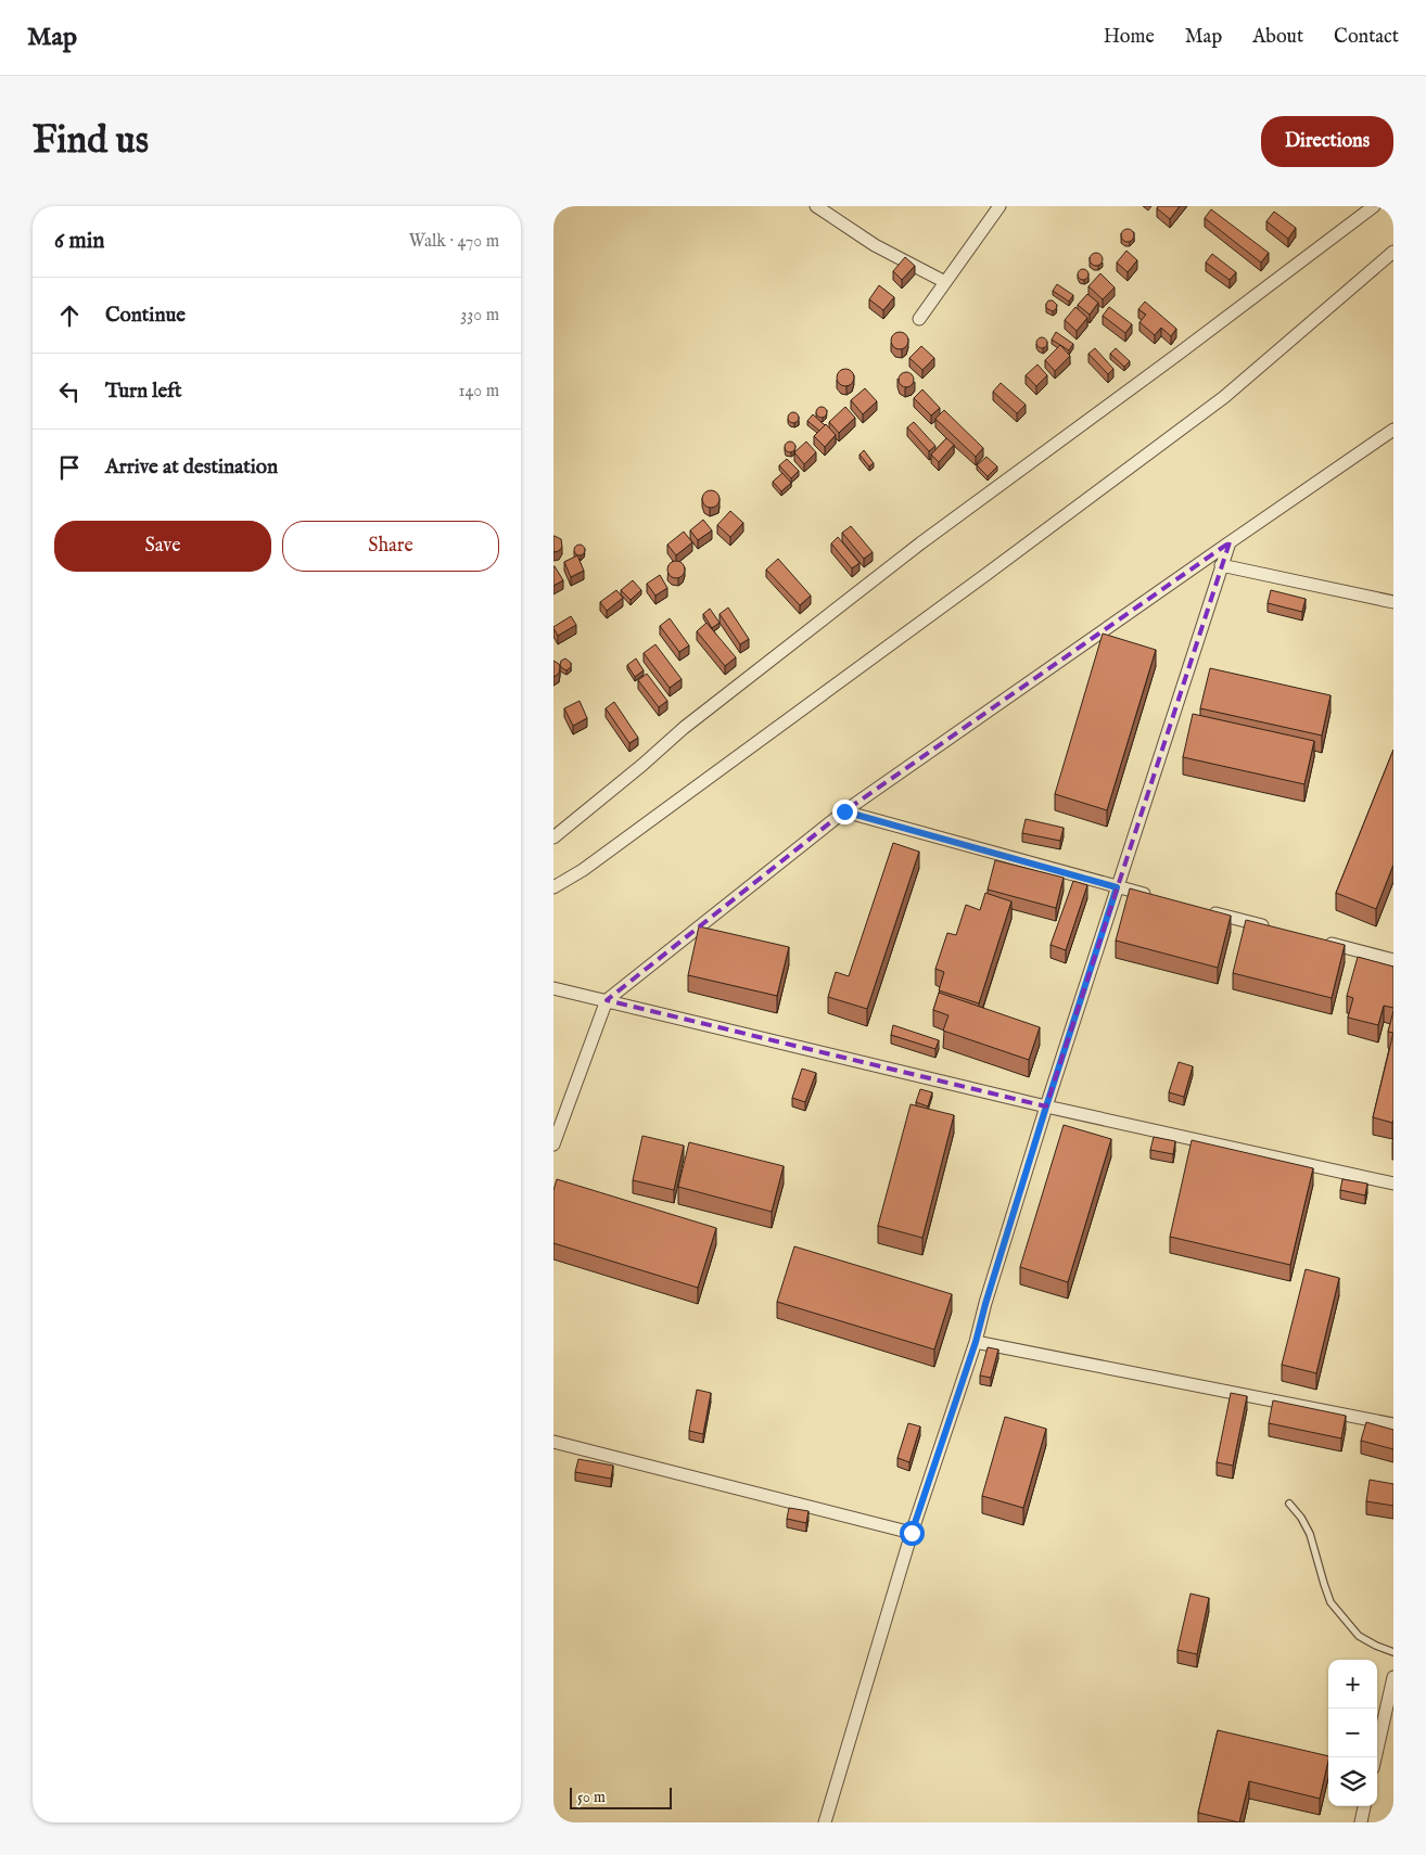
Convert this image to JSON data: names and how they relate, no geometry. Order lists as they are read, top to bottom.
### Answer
{
  "scale_bar": "50 m",
  "page": {
    "header": "Map",
    "nav": [
      "Home",
      "Map",
      "About",
      "Contact"
    ],
    "buttons": [
      "Directions",
      ["Save", "Share"]
    ],
    "title": "Find us",
    "heading": ["6 min", "Walk · 470 m"],
    "list": [
      ["Continue", "330 m"],
      ["Turn left", "140 m"],
      "Arrive at destination"
    ],
    "map_buttons": ["+", "−"],
    "scale": "50 m"
  }
}
